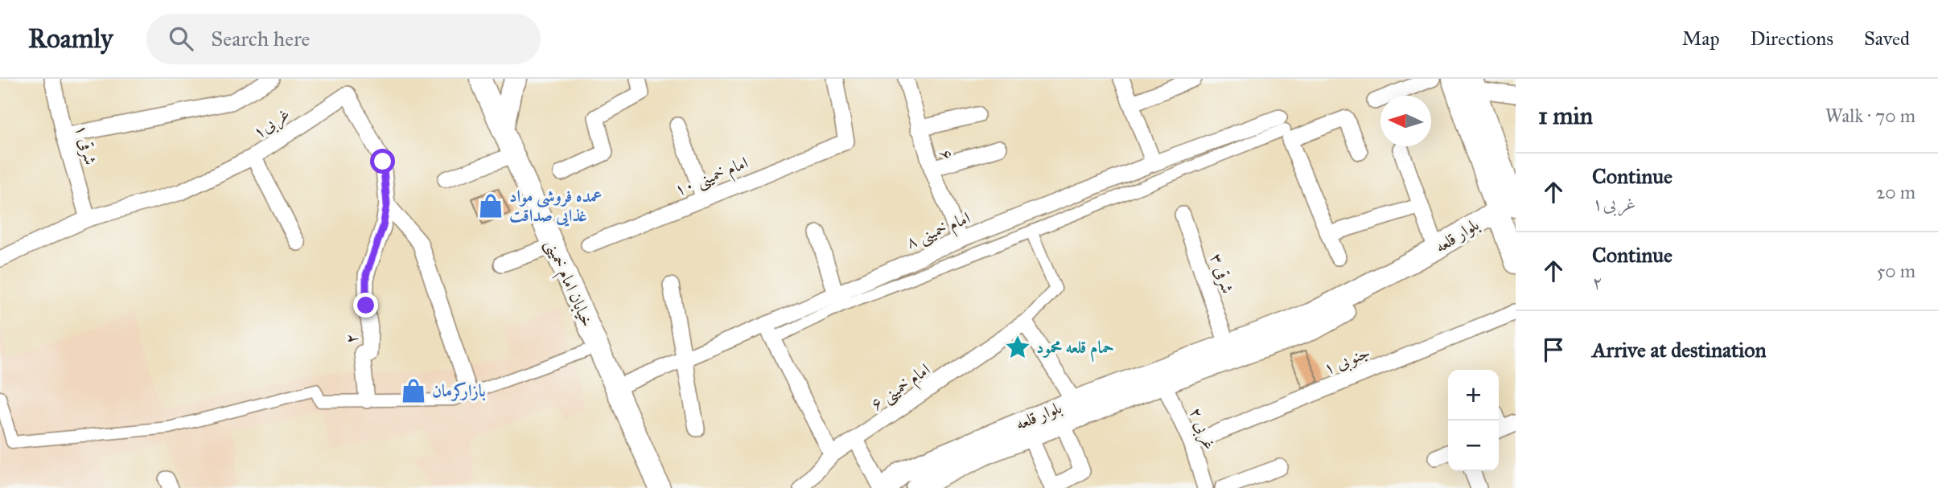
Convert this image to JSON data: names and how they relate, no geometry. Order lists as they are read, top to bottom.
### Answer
{
  "streets": {
    "main road": ["بلوار قلعه", "خیابان امام خمینی"],
    "street": [
      "غربی۱",
      "۱ شرقی",
      "۶",
      "امام خمینی ۱۰",
      "امام خمینی ۸",
      "۳ شرقی",
      "۲",
      "۱ جنوبی",
      "امام خمینی ۶",
      "۲ غربی"
    ]
  },
  "crossings": [
    ["غربی۱", "۱ شرقی"],
    ["غربی۱", "۲"],
    ["۶", "امام خمینی ۸"],
    ["امام خمینی ۸", "خیابان امام خمینی"],
    ["بلوار قلعه", "۳ شرقی"],
    ["بلوار قلعه", "۲ غربی"],
    ["۱ جنوبی", "۲ غربی"]
  ],
  "places": {
    "shop": ["عمده فروشی مواد غذایی صداقت", "بازارکرمان"],
    "place": ["حمام قلعه محمود"]
  },
  "north": "left",
  "page": {
    "header": "Roamly",
    "search": "Search here",
    "nav": ["Map", "Directions", "Saved"],
    "heading": ["1 min", "Walk · 70 m"],
    "list": [
      ["Continue", "غربی۱", "20 m"],
      ["Continue", "۲", "50 m"],
      "Arrive at destination"
    ],
    "map_buttons": ["+", "−"]
  }
}
